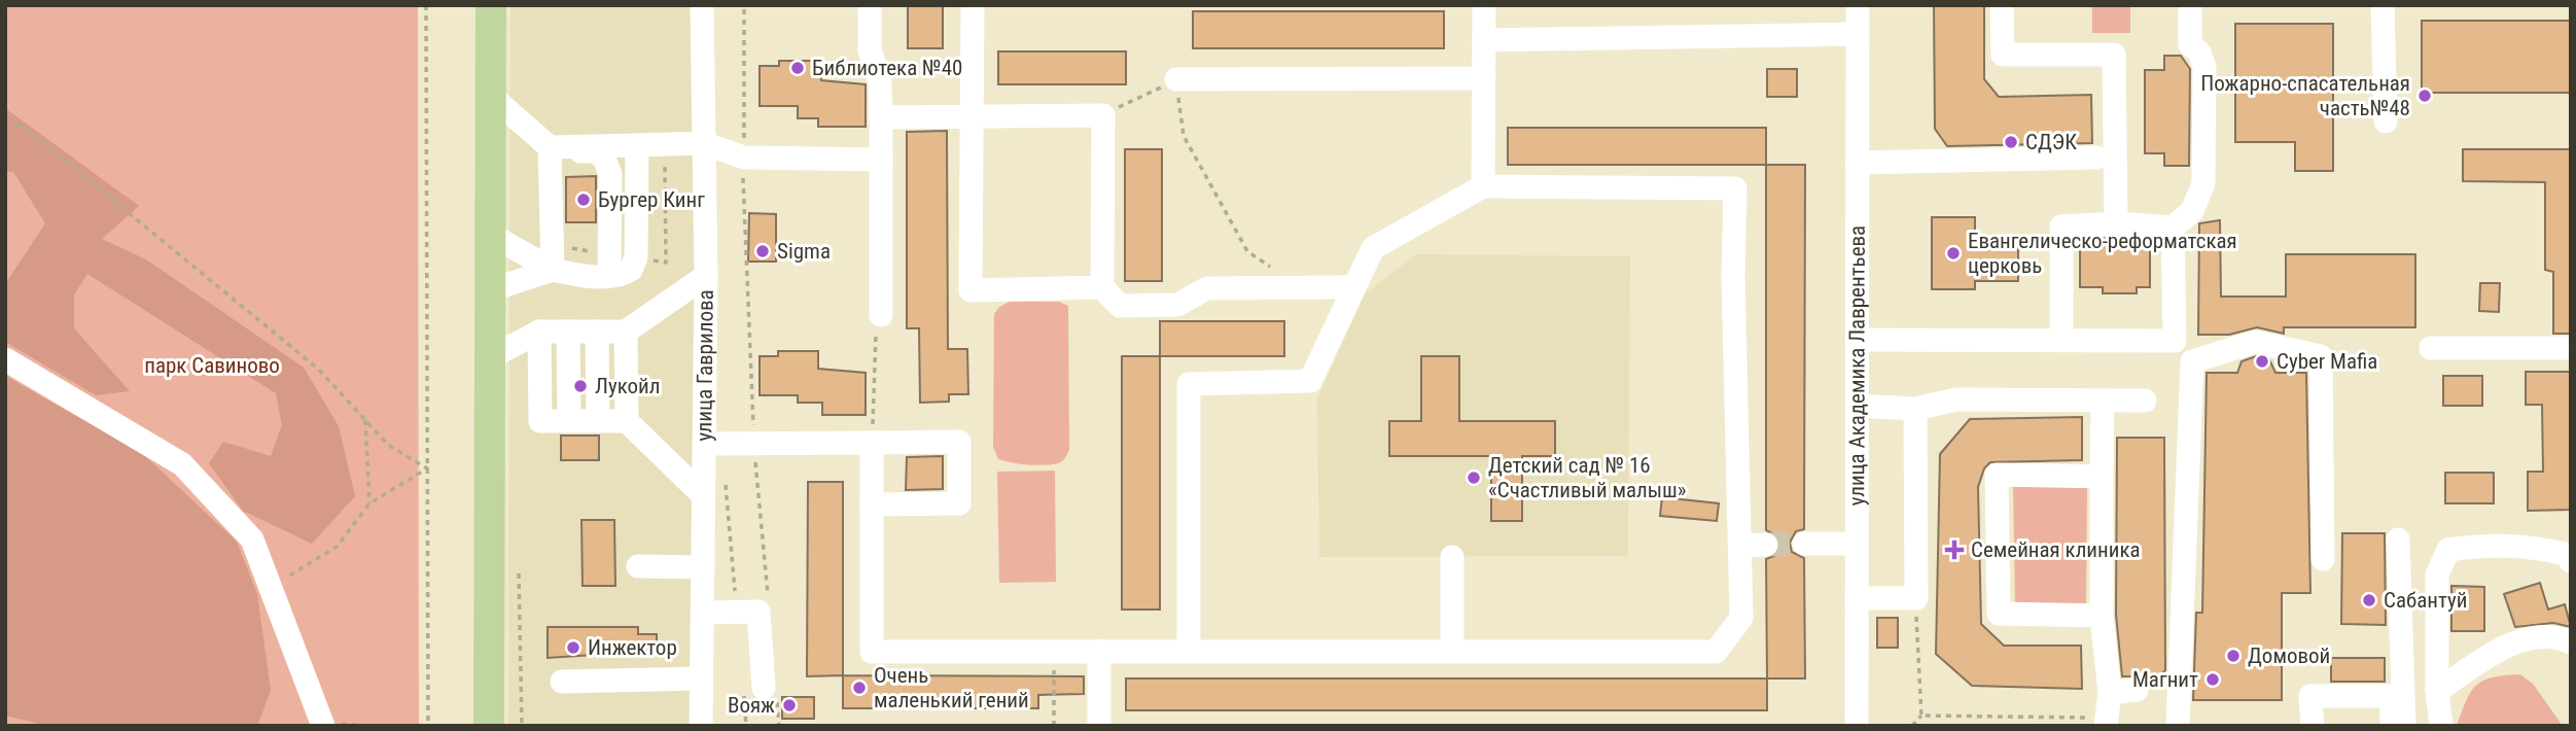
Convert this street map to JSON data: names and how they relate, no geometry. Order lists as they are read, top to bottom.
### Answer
{
  "streets": {
    "street": ["улица Гаврилова", "улица Академика Лаврентьева"]
  },
  "parks": ["парк Савиново"],
  "places": {
    "other": [
      "Библиотека №40",
      "Пожарно-спасательная часть№48",
      "СДЭК",
      "Бургер Кинг",
      "Sigma",
      "Евангелическо-реформатская церковь",
      "Cyber Mafia",
      "Лукойл",
      "Детский сад № 16 «Счастливый малыш»",
      "Сабантуй",
      "Инжектор",
      "Домовой",
      "Магнит",
      "Очень маленький гений",
      "Вояж"
    ],
    "health": ["Семейная клиника"]
  }
}
